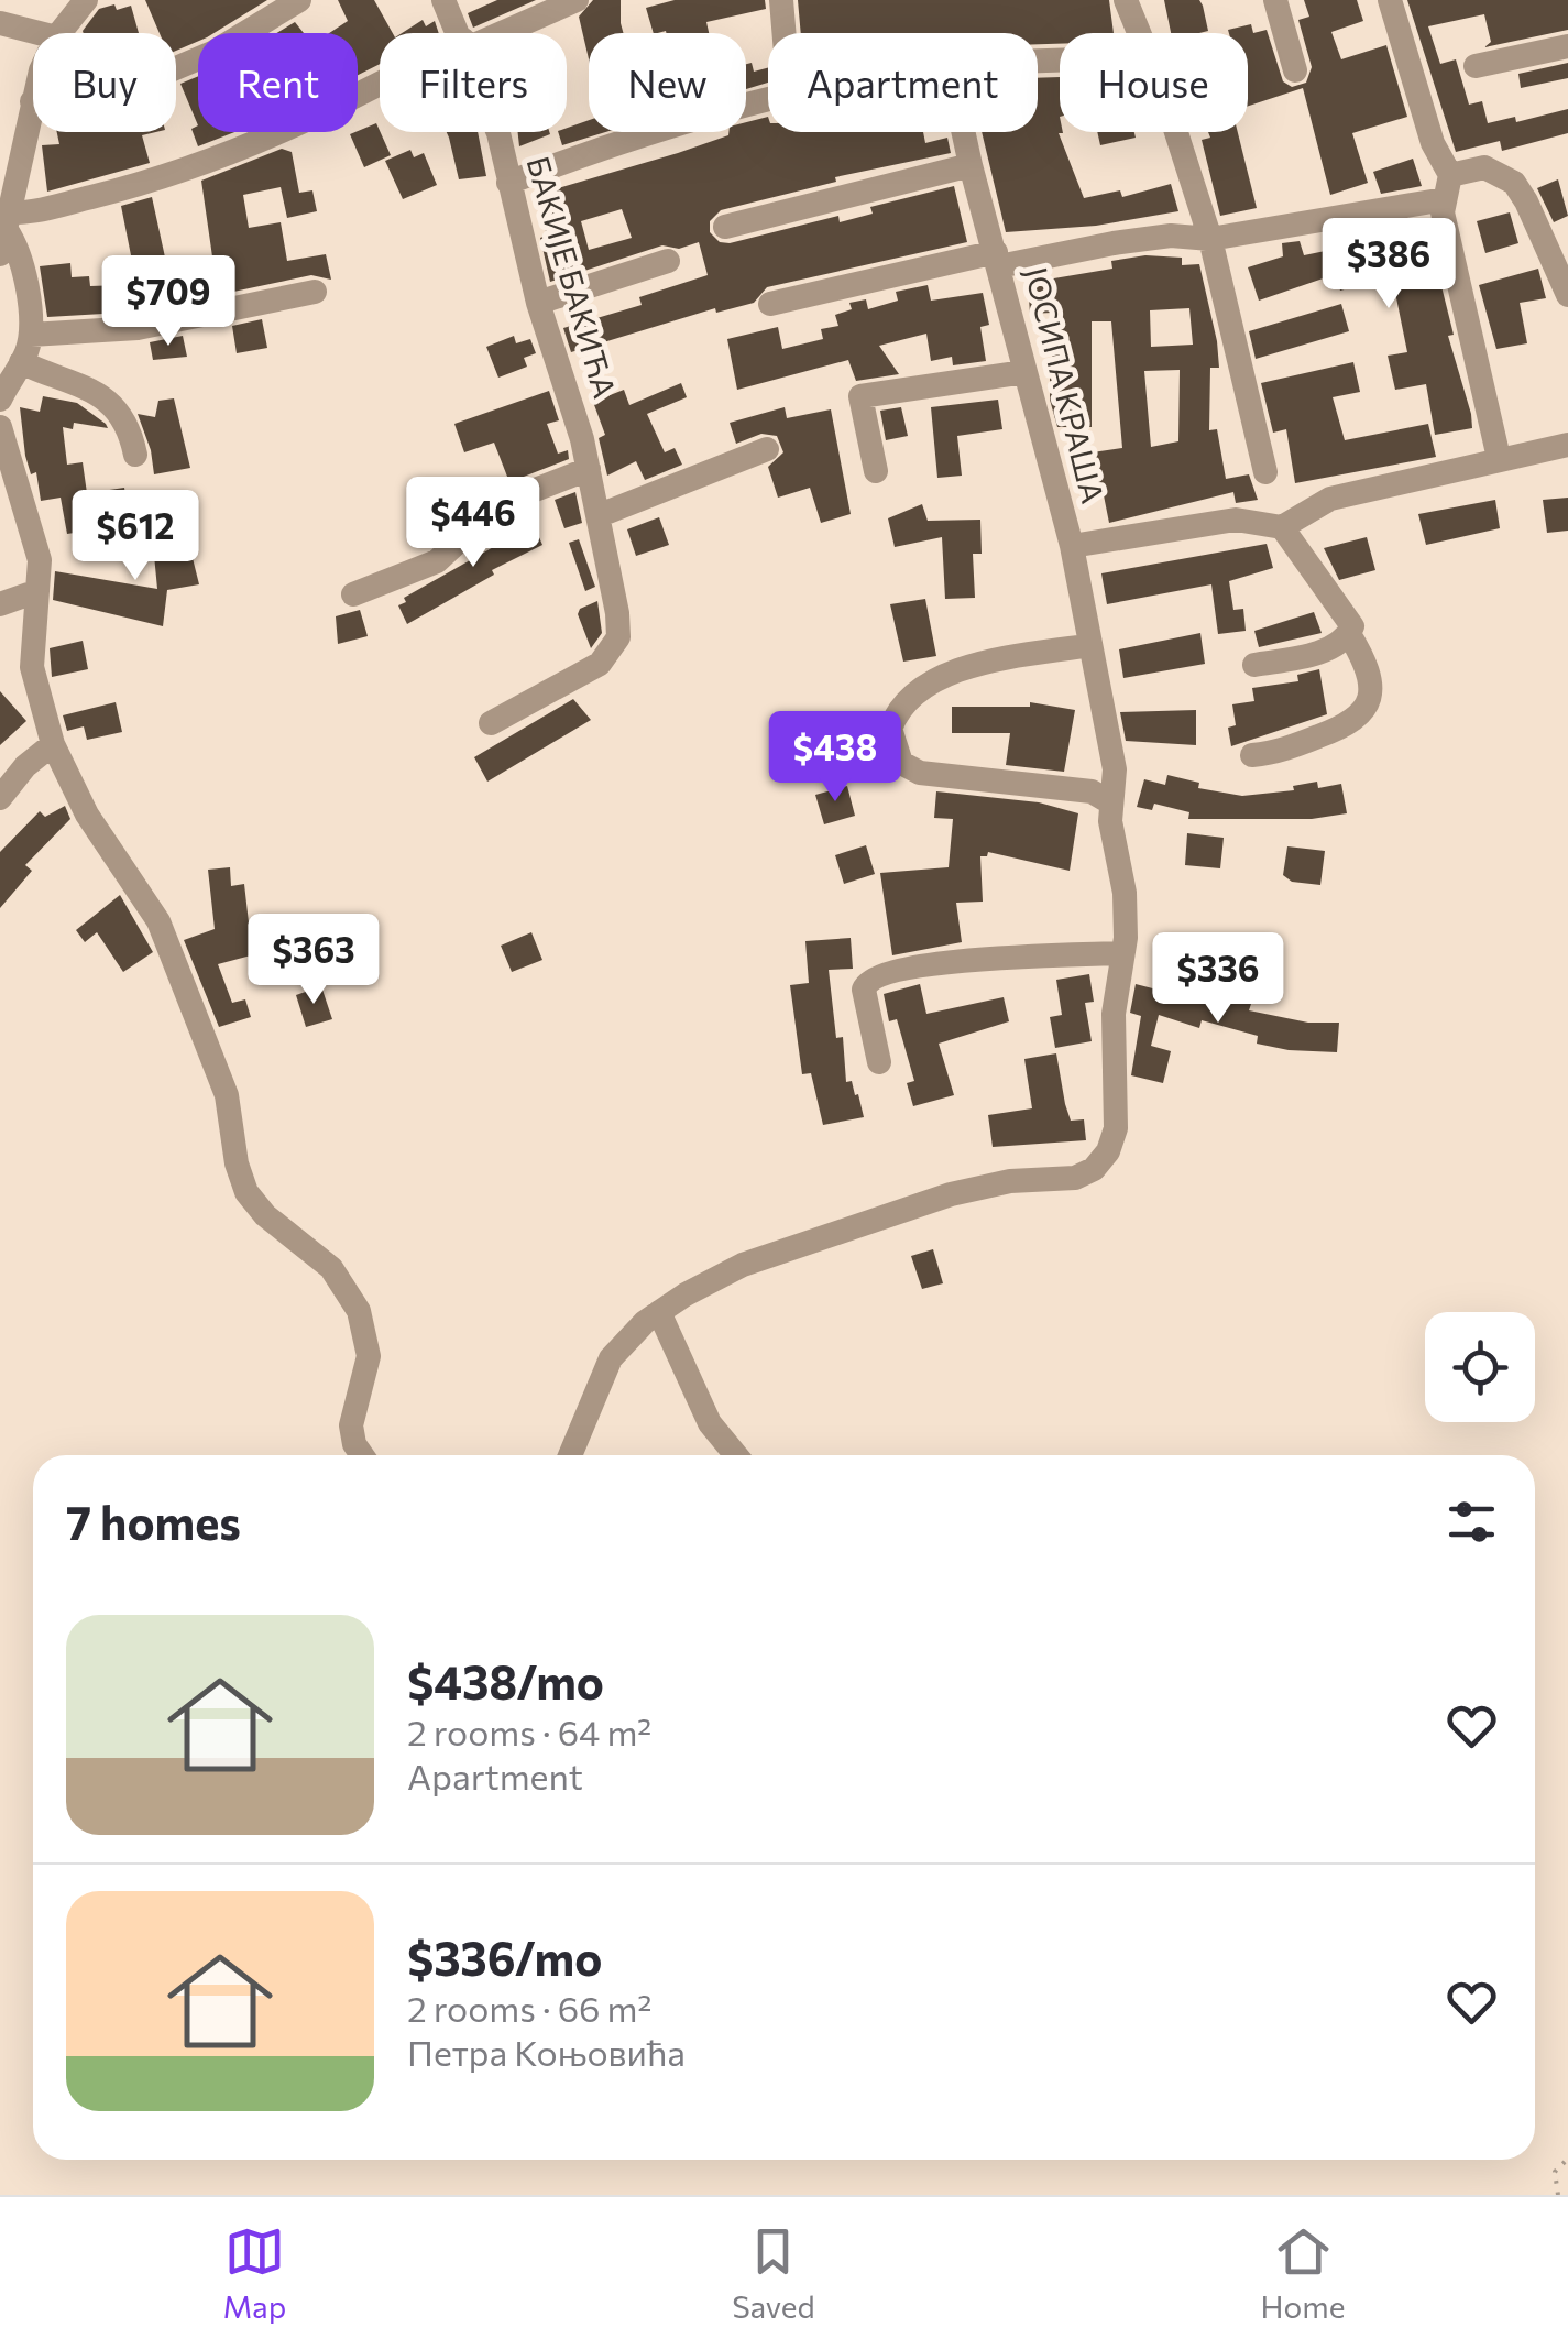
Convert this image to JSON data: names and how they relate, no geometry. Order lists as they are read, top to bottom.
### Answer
{
  "streets": {
    "street": ["БАКИЈЕ БАКИЋА", "ЈОСИПА КРАША"]
  },
  "page": {
    "chip": [
      "Buy",
      "Rent",
      "Filters",
      "New",
      "Apartment",
      "House"
    ],
    "price": [
      "$386",
      "$709",
      "$446",
      "$612",
      "$438",
      "$363",
      "$336"
    ],
    "heading": "7 homes",
    "list": [
      {
        "name": "$438/mo",
        "note": "2 rooms · 64 m² · Apartment"
      },
      {
        "name": "$336/mo",
        "note": "2 rooms · 66 m² · Петра Коњовића"
      }
    ],
    "tabs": ["Map", "Saved", "Home"]
  }
}
